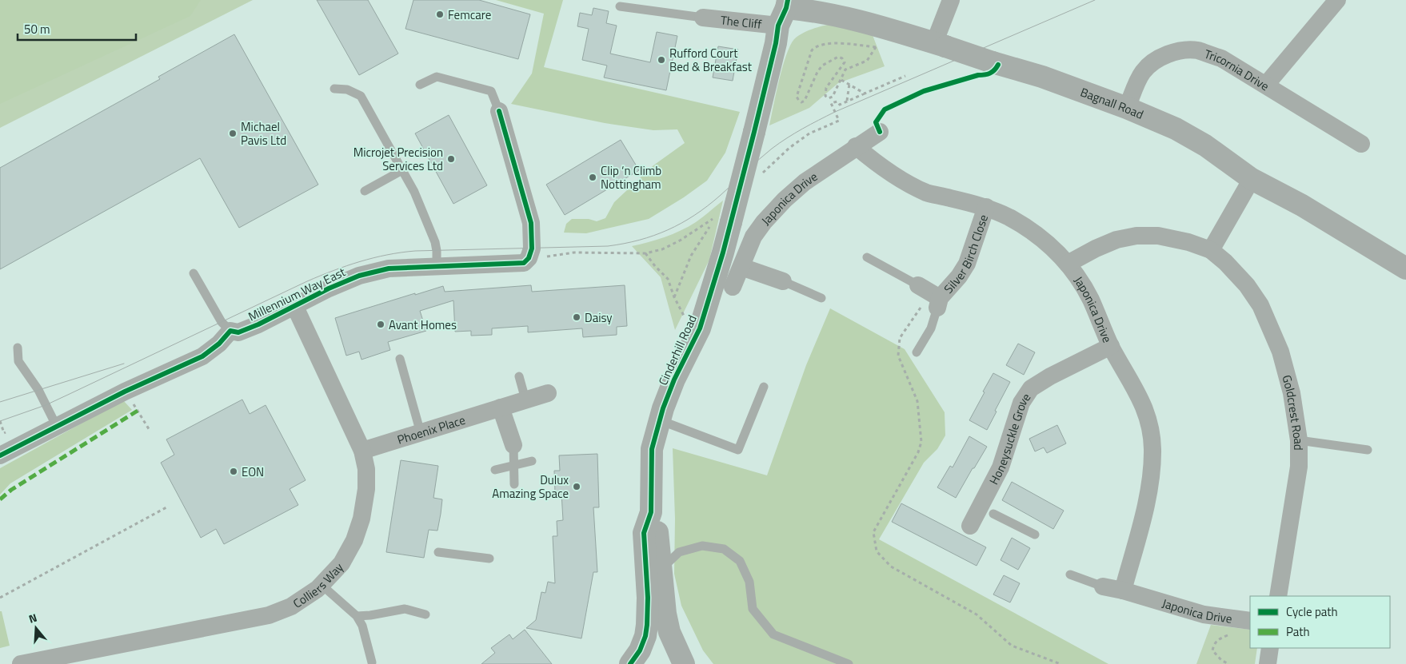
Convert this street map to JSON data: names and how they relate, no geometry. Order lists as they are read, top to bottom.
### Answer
{
  "streets": {
    "street": [
      "The Cliff",
      "Tricornia Drive",
      "Bagnall Road",
      "Japonica Drive",
      "Silver Birch Close",
      "Millennium Way East",
      "Cinderhill Road",
      "Goldcrest Road",
      "Phoenix Place",
      "Honeysuckle Grove",
      "Colliers Way"
    ]
  },
  "crossings": [
    ["The Cliff", "Bagnall Road"],
    ["The Cliff", "Cinderhill Road"],
    ["Tricornia Drive", "Bagnall Road"],
    ["Bagnall Road", "Cinderhill Road"],
    ["Japonica Drive", "Silver Birch Close"],
    ["Japonica Drive", "Goldcrest Road"],
    ["Japonica Drive", "Honeysuckle Grove"],
    ["Millennium Way East", "Colliers Way"],
    ["Phoenix Place", "Colliers Way"]
  ],
  "places": [
    "Femcare",
    "Rufford Court Bed & Breakfast",
    "Michael Pavis Ltd",
    "Microjet Precision Services Ltd",
    "Clip ‘n Climb Nottingham",
    "Daisy",
    "Avant Homes",
    "EON",
    "Dulux Amazing Space"
  ],
  "legend": ["Cycle path", "Path"],
  "scale_bar": "50 m",
  "north": "top"
}
